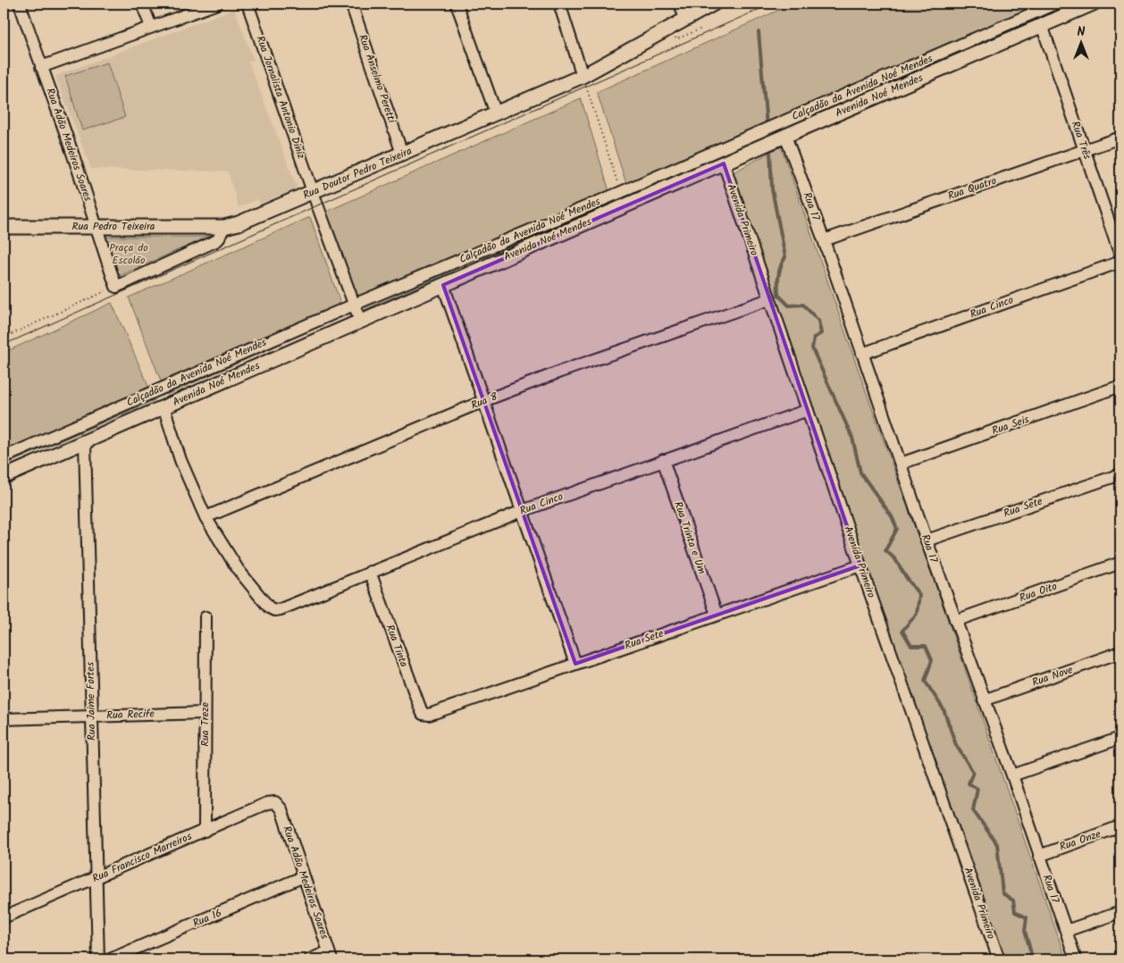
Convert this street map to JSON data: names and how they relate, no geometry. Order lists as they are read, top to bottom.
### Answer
{
  "streets": {
    "main road": ["Avenida Noé Mendes", "Rua Doutor Pedro Teixeira", "Rua Pedro Teixeira"],
    "street": [
      "Rua Anselmo Peretti",
      "Calçadão da Avenida Noé Mendes",
      "Rua Jornalista Antonio Diniz",
      "Rua Três",
      "Rua Adão Medeiros Soares",
      "Rua Quatro",
      "Rua 17",
      "Avenida Primeiro",
      "Rua Cinco",
      "Rua 8",
      "Rua Seis",
      "Rua Sete",
      "Rua Trinta e Um",
      "Rua Oito",
      "Rua Tinta",
      "Rua Nove",
      "Rua Jaime Fortes",
      "Rua Recife",
      "Rua Treze",
      "Rua Onze",
      "Rua Francisco Marreiros",
      "Rua 16"
    ]
  },
  "crossings": [
    ["Rua Anselmo Peretti", "Rua Doutor Pedro Teixeira"],
    ["Calçadão da Avenida Noé Mendes", "Rua Jornalista Antonio Diniz"],
    ["Avenida Noé Mendes", "Rua Jornalista Antonio Diniz"],
    ["Avenida Noé Mendes", "Rua Três"],
    ["Avenida Noé Mendes", "Rua 17"],
    ["Avenida Noé Mendes", "Avenida Primeiro"],
    ["Avenida Noé Mendes", "Rua Jaime Fortes"],
    ["Rua Jornalista Antonio Diniz", "Rua Doutor Pedro Teixeira"],
    ["Rua Três", "Rua Quatro"],
    ["Rua Adão Medeiros Soares", "Rua Pedro Teixeira"],
    ["Rua Adão Medeiros Soares", "Rua Francisco Marreiros"],
    ["Rua Adão Medeiros Soares", "Rua 16"],
    ["Rua Doutor Pedro Teixeira", "Rua Pedro Teixeira"],
    ["Rua Quatro", "Rua 17"],
    ["Rua 17", "Rua Cinco"],
    ["Rua 17", "Rua Seis"],
    ["Rua 17", "Rua Sete"],
    ["Rua 17", "Rua Oito"],
    ["Rua 17", "Rua Nove"],
    ["Rua 17", "Rua Onze"],
    ["Avenida Primeiro", "Rua Cinco"],
    ["Avenida Primeiro", "Rua 8"],
    ["Avenida Primeiro", "Rua Sete"],
    ["Rua Cinco", "Rua 8"],
    ["Rua Cinco", "Rua Trinta e Um"],
    ["Rua Cinco", "Rua Tinta"],
    ["Rua Sete", "Rua Trinta e Um"],
    ["Rua Sete", "Rua Tinta"],
    ["Rua Jaime Fortes", "Rua Recife"],
    ["Rua Jaime Fortes", "Rua Francisco Marreiros"],
    ["Rua Recife", "Rua Treze"],
    ["Rua Treze", "Rua Francisco Marreiros"]
  ],
  "parks": ["Praça do Escolão"],
  "north": "top"
}
